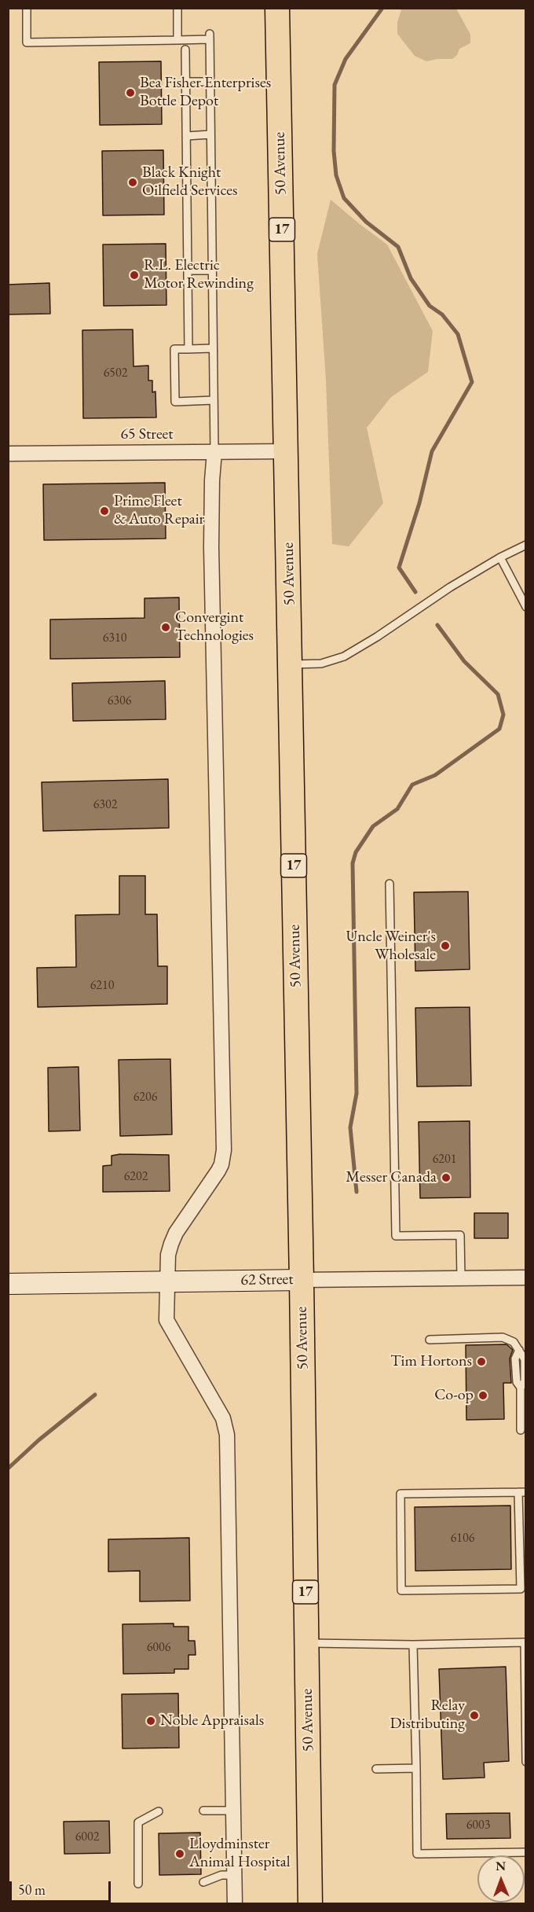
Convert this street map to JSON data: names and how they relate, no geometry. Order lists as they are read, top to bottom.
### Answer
{
  "streets": {
    "main road": ["50 Avenue", "17", "62 Street"],
    "street": ["65 Street"]
  },
  "crossings": [
    ["50 Avenue", "65 Street"],
    ["50 Avenue", "62 Street"]
  ],
  "places": [
    "Bea Fisher Enterprises Bottle Depot",
    "Black Knight Oilfield Services",
    "R.L. Electric Motor Rewinding",
    "Prime Fleet & Auto Repair",
    "Convergint Technologies",
    "Uncle Weiner's Wholesale",
    "Messer Canada",
    "Tim Hortons",
    "Co-op",
    "Relay Distributing",
    "Noble Appraisals",
    "Lloydminster Animal Hospital"
  ],
  "house_numbers": [
    "6502",
    "6310",
    "6306",
    "6302",
    "6210",
    "6206",
    "6201",
    "6202",
    "6106",
    "6006",
    "6003",
    "6002"
  ],
  "scale_bar": "50 m",
  "north": "top"
}
